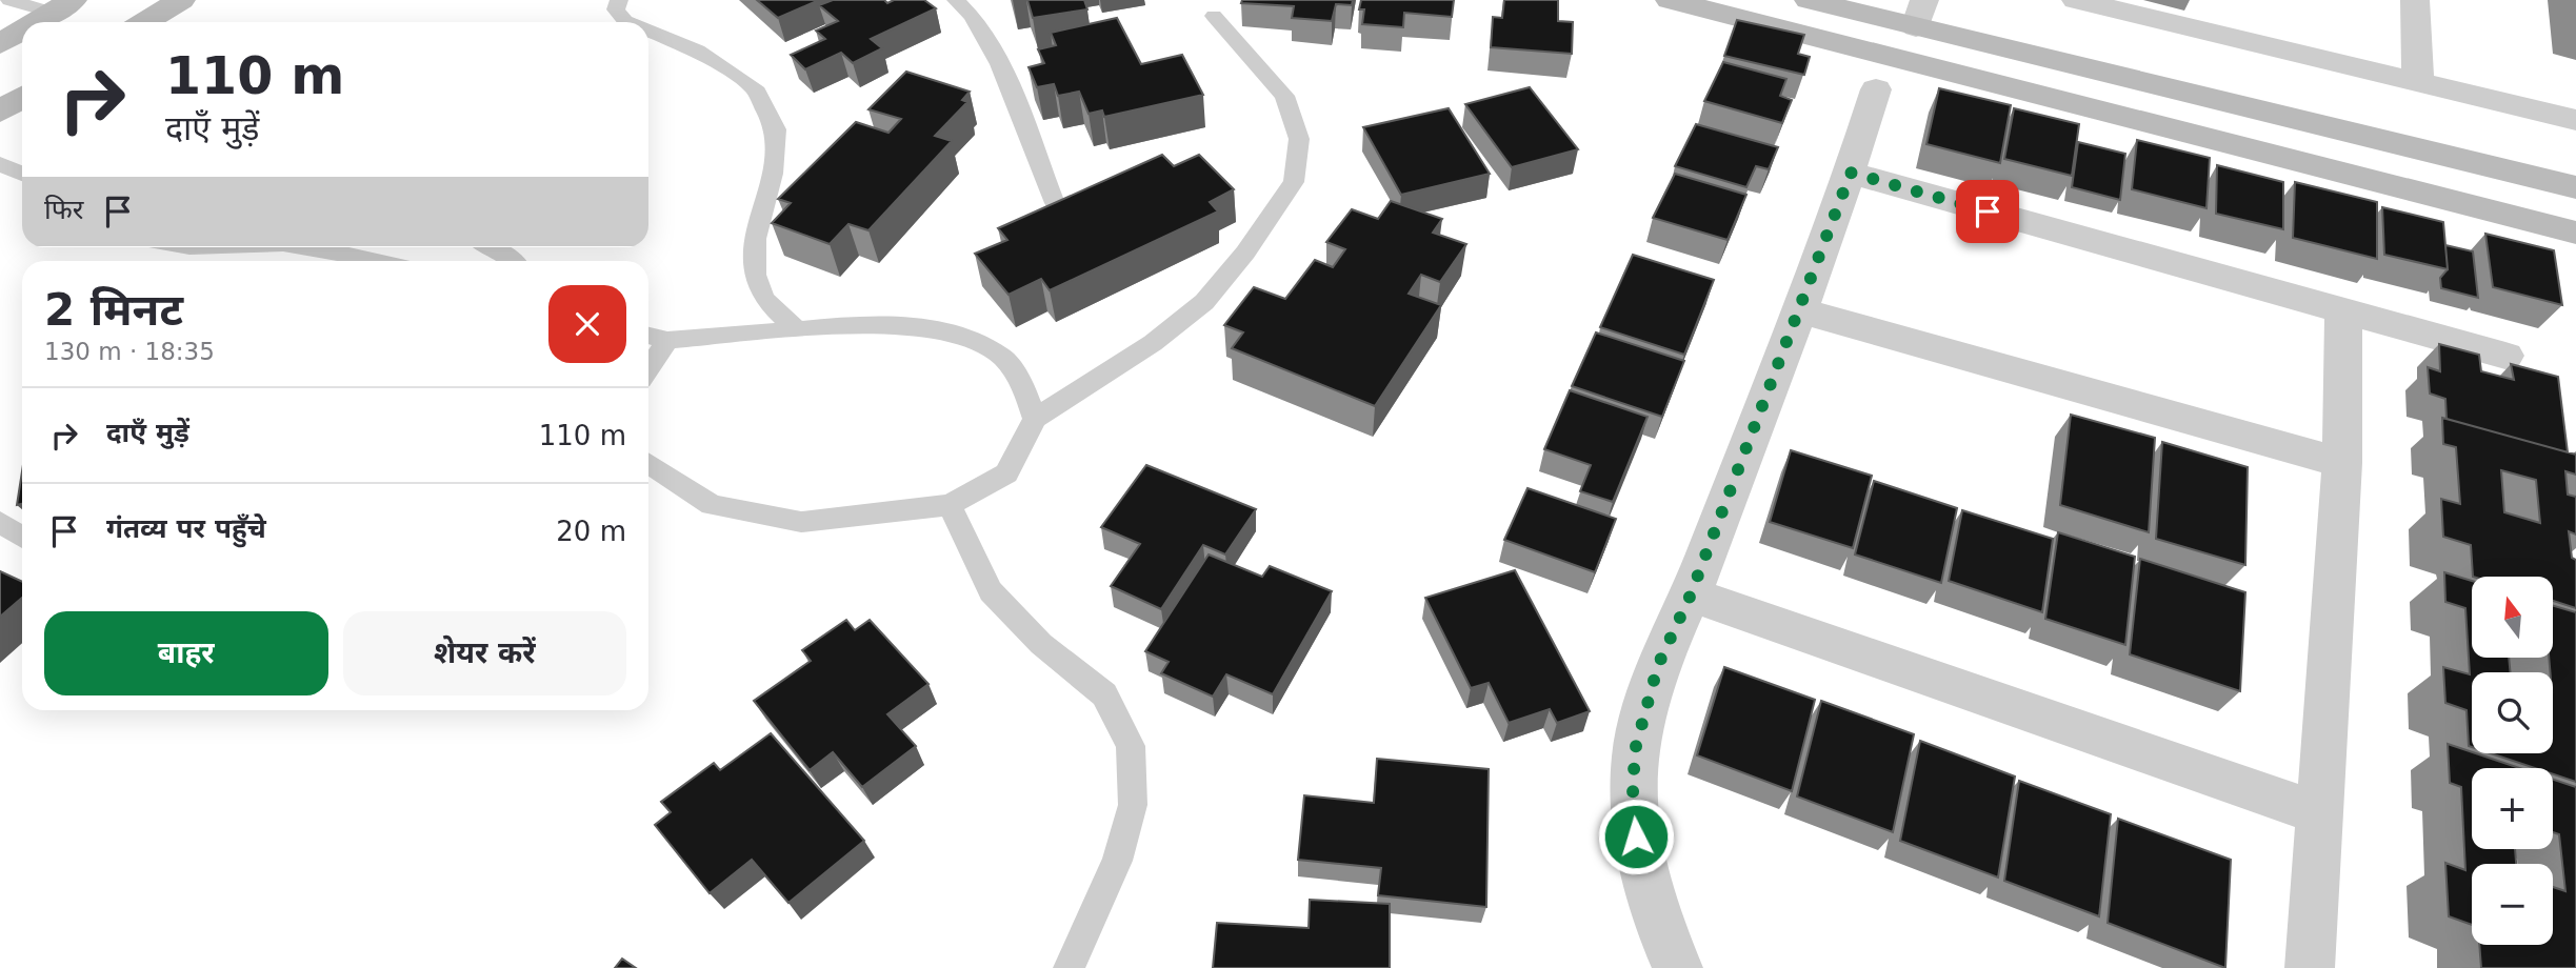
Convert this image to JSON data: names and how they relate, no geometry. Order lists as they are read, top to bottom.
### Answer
{
  "north": "top",
  "page": {
    "turn": ["110 m", "दाएँ मुड़ें"],
    "then": "फिर",
    "heading": ["2 मिनट", "130 m · 18:35"],
    "list": [
      {
        "name": "दाएँ मुड़ें",
        "value": "110 m"
      },
      {
        "name": "गंतव्य पर पहुँचे",
        "value": "20 m"
      }
    ],
    "map_buttons": ["+", "−"],
    "buttons": ["बाहर", "शेयर करें"]
  }
}
